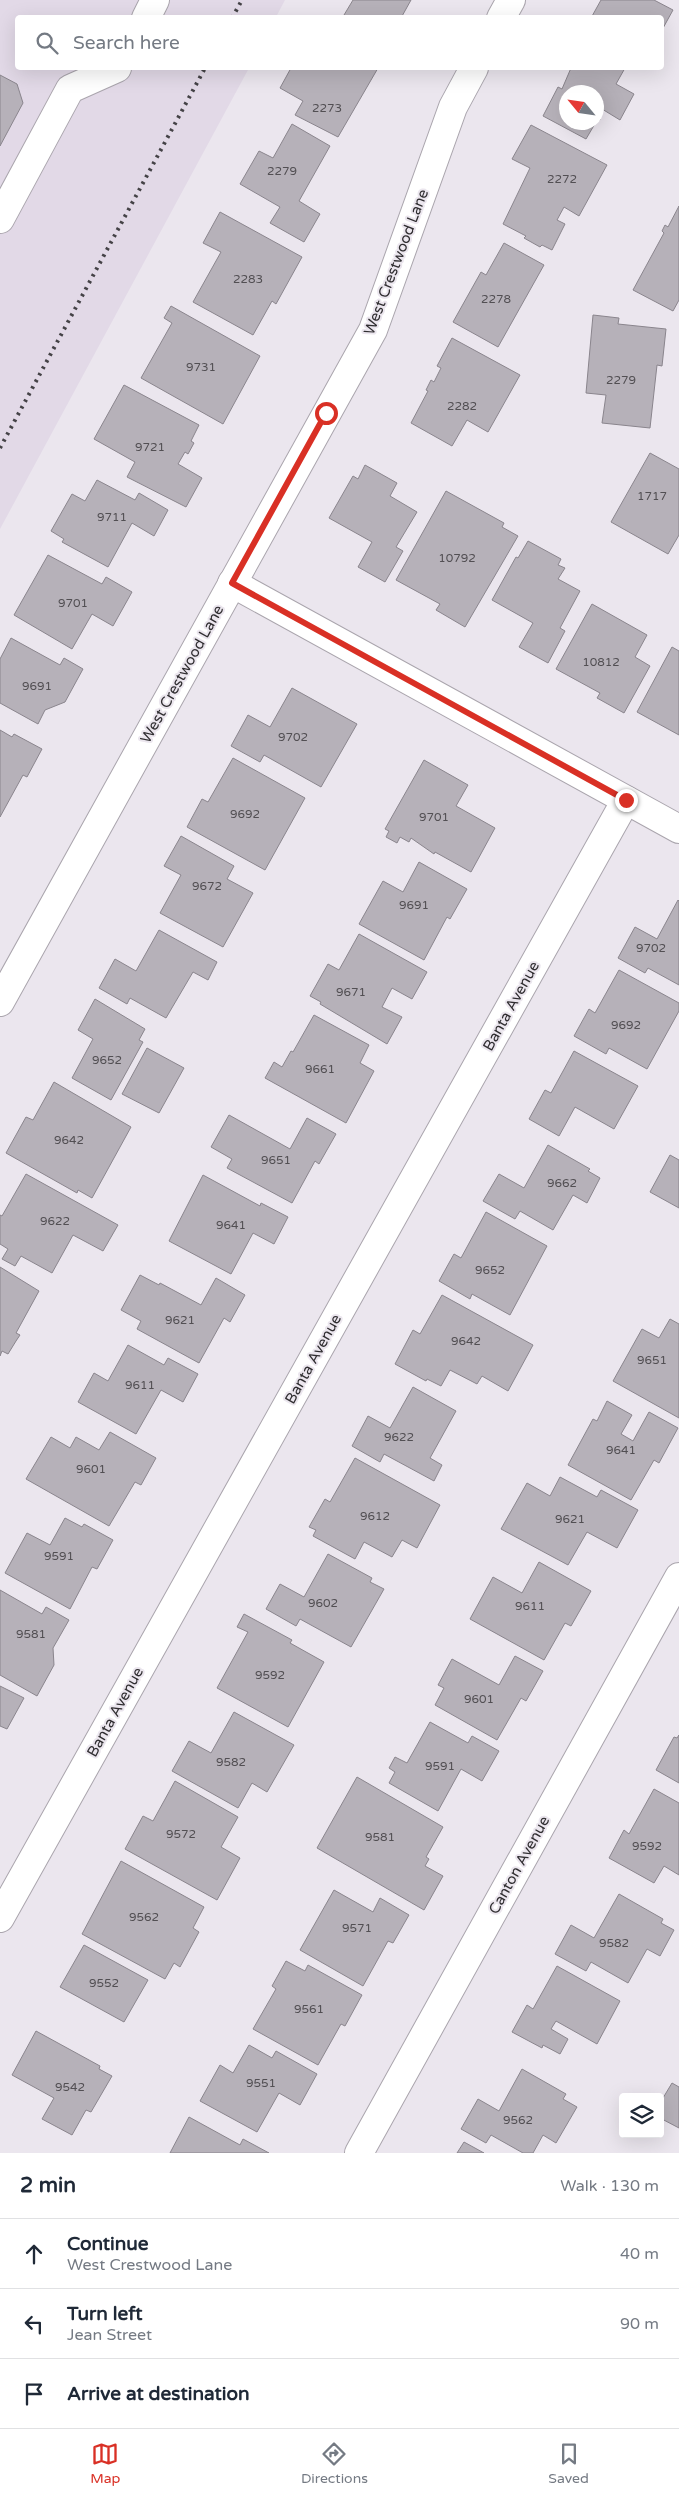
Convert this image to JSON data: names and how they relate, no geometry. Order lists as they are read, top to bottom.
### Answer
{
  "streets": {
    "street": ["West Crestwood Lane", "Banta Avenue", "Canton Avenue"]
  },
  "house_numbers": [
    "2273",
    "2279",
    "2272",
    "2283",
    "2278",
    "9731",
    "2279",
    "2282",
    "9721",
    "1717",
    "9711",
    "10792",
    "9701",
    "10812",
    "9691",
    "9702",
    "9692",
    "9701",
    "9672",
    "9691",
    "9702",
    "9671",
    "9692",
    "9652",
    "9661",
    "9642",
    "9651",
    "9662",
    "9622",
    "9641",
    "9652",
    "9621",
    "9642",
    "9651",
    "9611",
    "9622",
    "9641",
    "9601",
    "9612",
    "9621",
    "9591",
    "9602",
    "9611",
    "9581",
    "9592",
    "9601",
    "9582",
    "9591",
    "9572",
    "9581",
    "9592",
    "9562",
    "9571",
    "9582",
    "9552",
    "9561",
    "9551",
    "9542",
    "9562"
  ],
  "north": "top left",
  "page": {
    "search": "Search here",
    "heading": ["2 min", "Walk · 130 m"],
    "list": [
      ["Continue", "West Crestwood Lane", "40 m"],
      ["Turn left", "Jean Street", "90 m"],
      "Arrive at destination"
    ],
    "nav": ["Map", "Directions", "Saved"]
  }
}
